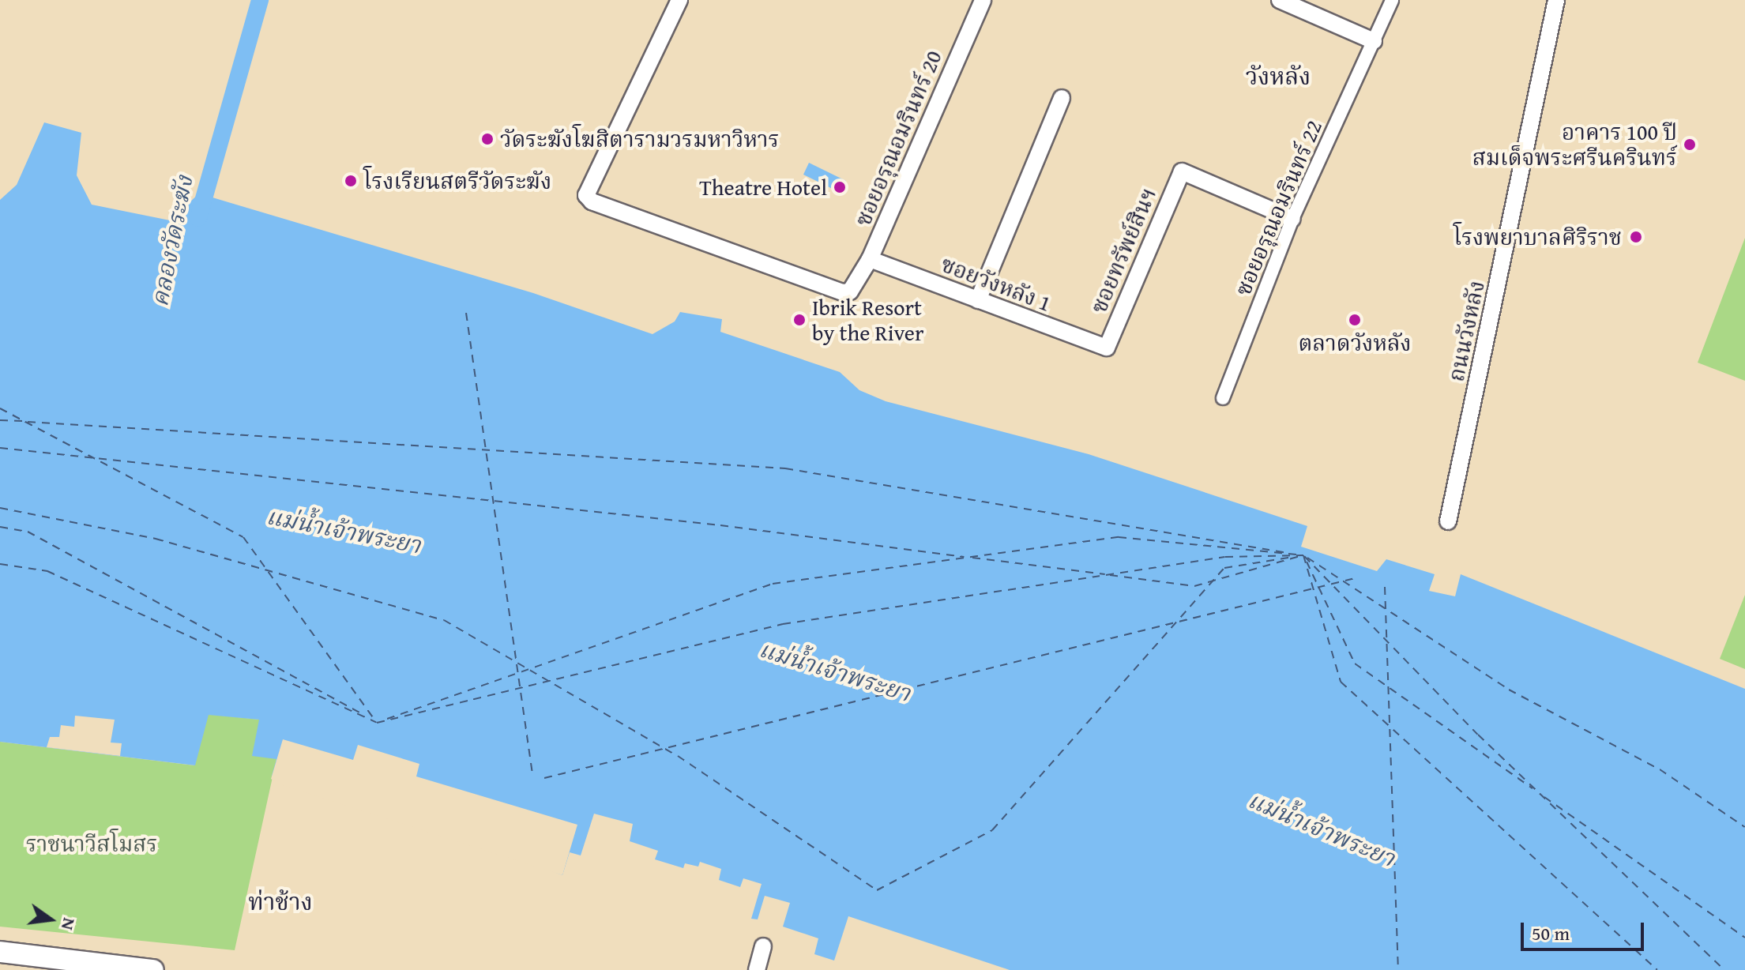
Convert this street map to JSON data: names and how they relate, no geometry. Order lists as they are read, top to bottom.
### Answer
{
  "streets": {
    "street": [
      "ซอยอรุณอมรินทร์ 20",
      "ซอยอรุณอมรินทร์ 22",
      "ซอยทรัพย์สินฯ",
      "ซอยวังหลัง 1",
      "ถนนวังหลัง"
    ]
  },
  "crossings": [
    ["ซอยอรุณอมรินทร์ 20", "ซอยวังหลัง 1"],
    ["ซอยอรุณอมรินทร์ 22", "ซอยทรัพย์สินฯ"],
    ["ซอยทรัพย์สินฯ", "ซอยวังหลัง 1"]
  ],
  "districts": ["วังหลัง", "ท่าช้าง"],
  "water": ["คลองวัดระฆัง", "แม่น้ำเจ้าพระยา"],
  "parks": ["ราชนาวีสโมสร"],
  "places": [
    "วัดระฆังโฆสิตารามวรมหาวิหาร",
    "อาคาร 100 ปี สมเด็จพระศรีนครินทร์",
    "โรงเรียนสตรีวัดระฆัง",
    "Theatre Hotel",
    "โรงพยาบาลศิริราช",
    "Ibrik Resort by the River",
    "ตลาดวังหลัง"
  ],
  "scale_bar": "50 m",
  "north": "right"
}
